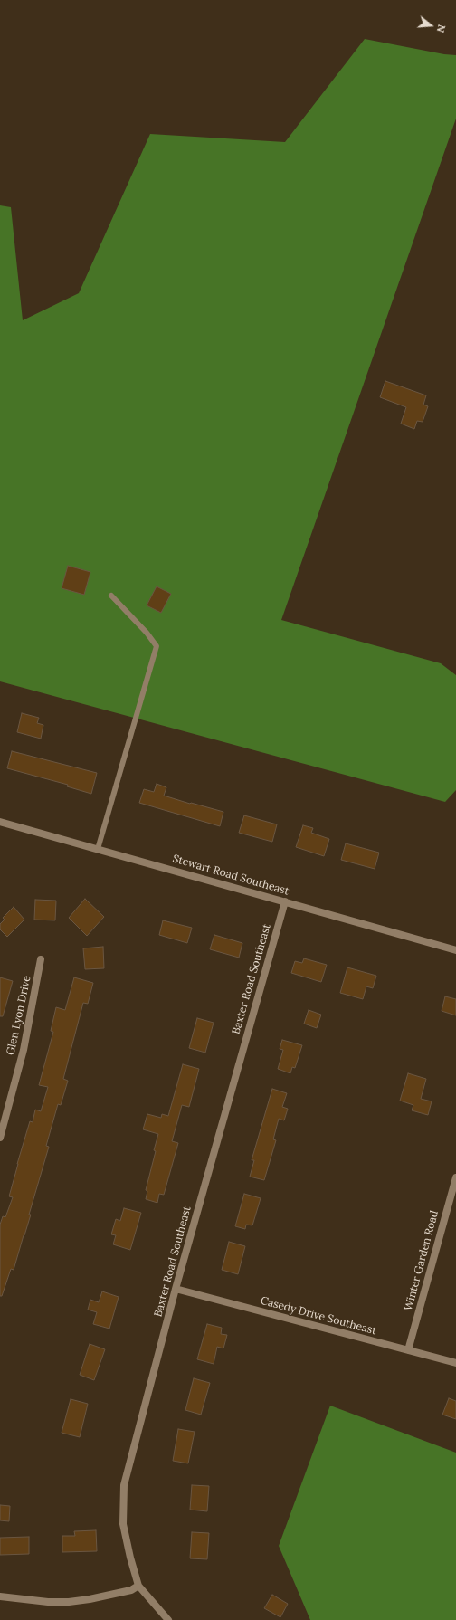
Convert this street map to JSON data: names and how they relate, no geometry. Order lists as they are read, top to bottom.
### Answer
{
  "streets": {
    "street": [
      "Stewart Road Southeast",
      "Baxter Road Southeast",
      "Glen Lyon Drive",
      "Winter Garden Road",
      "Casedy Drive Southeast"
    ]
  },
  "crossings": [
    ["Stewart Road Southeast", "Baxter Road Southeast"],
    ["Baxter Road Southeast", "Casedy Drive Southeast"],
    ["Winter Garden Road", "Casedy Drive Southeast"]
  ],
  "north": "right"
}
